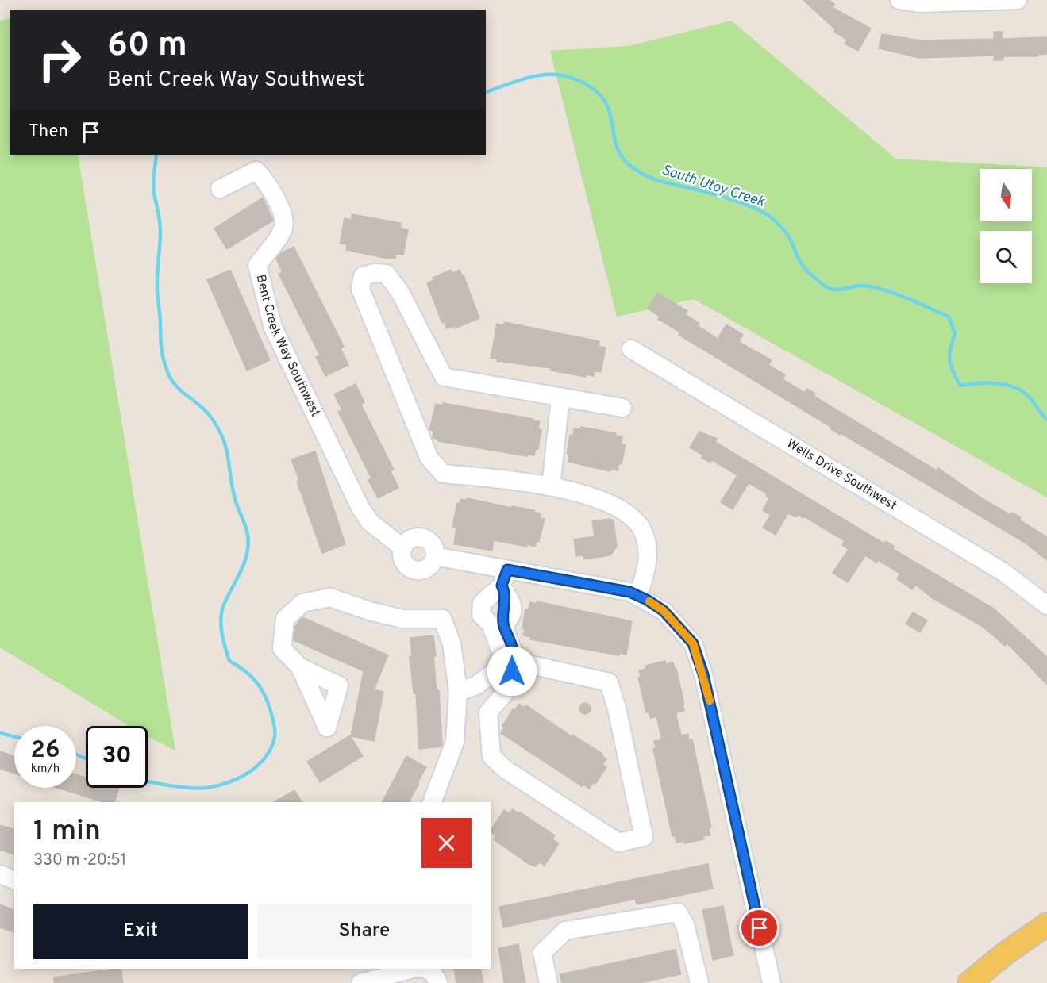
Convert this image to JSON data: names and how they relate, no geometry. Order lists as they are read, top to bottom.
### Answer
{
  "streets": {
    "street": ["Bent Creek Way Southwest", "Wells Drive Southwest"]
  },
  "water": ["South Utoy Creek"],
  "north": "bottom",
  "page": {
    "turn": ["60 m", "Bent Creek Way Southwest"],
    "then": "Then",
    "speed": "26 km/h",
    "limit": "30",
    "heading": ["1 min", "330 m · 20:51"],
    "buttons": ["Exit", "Share"]
  }
}
